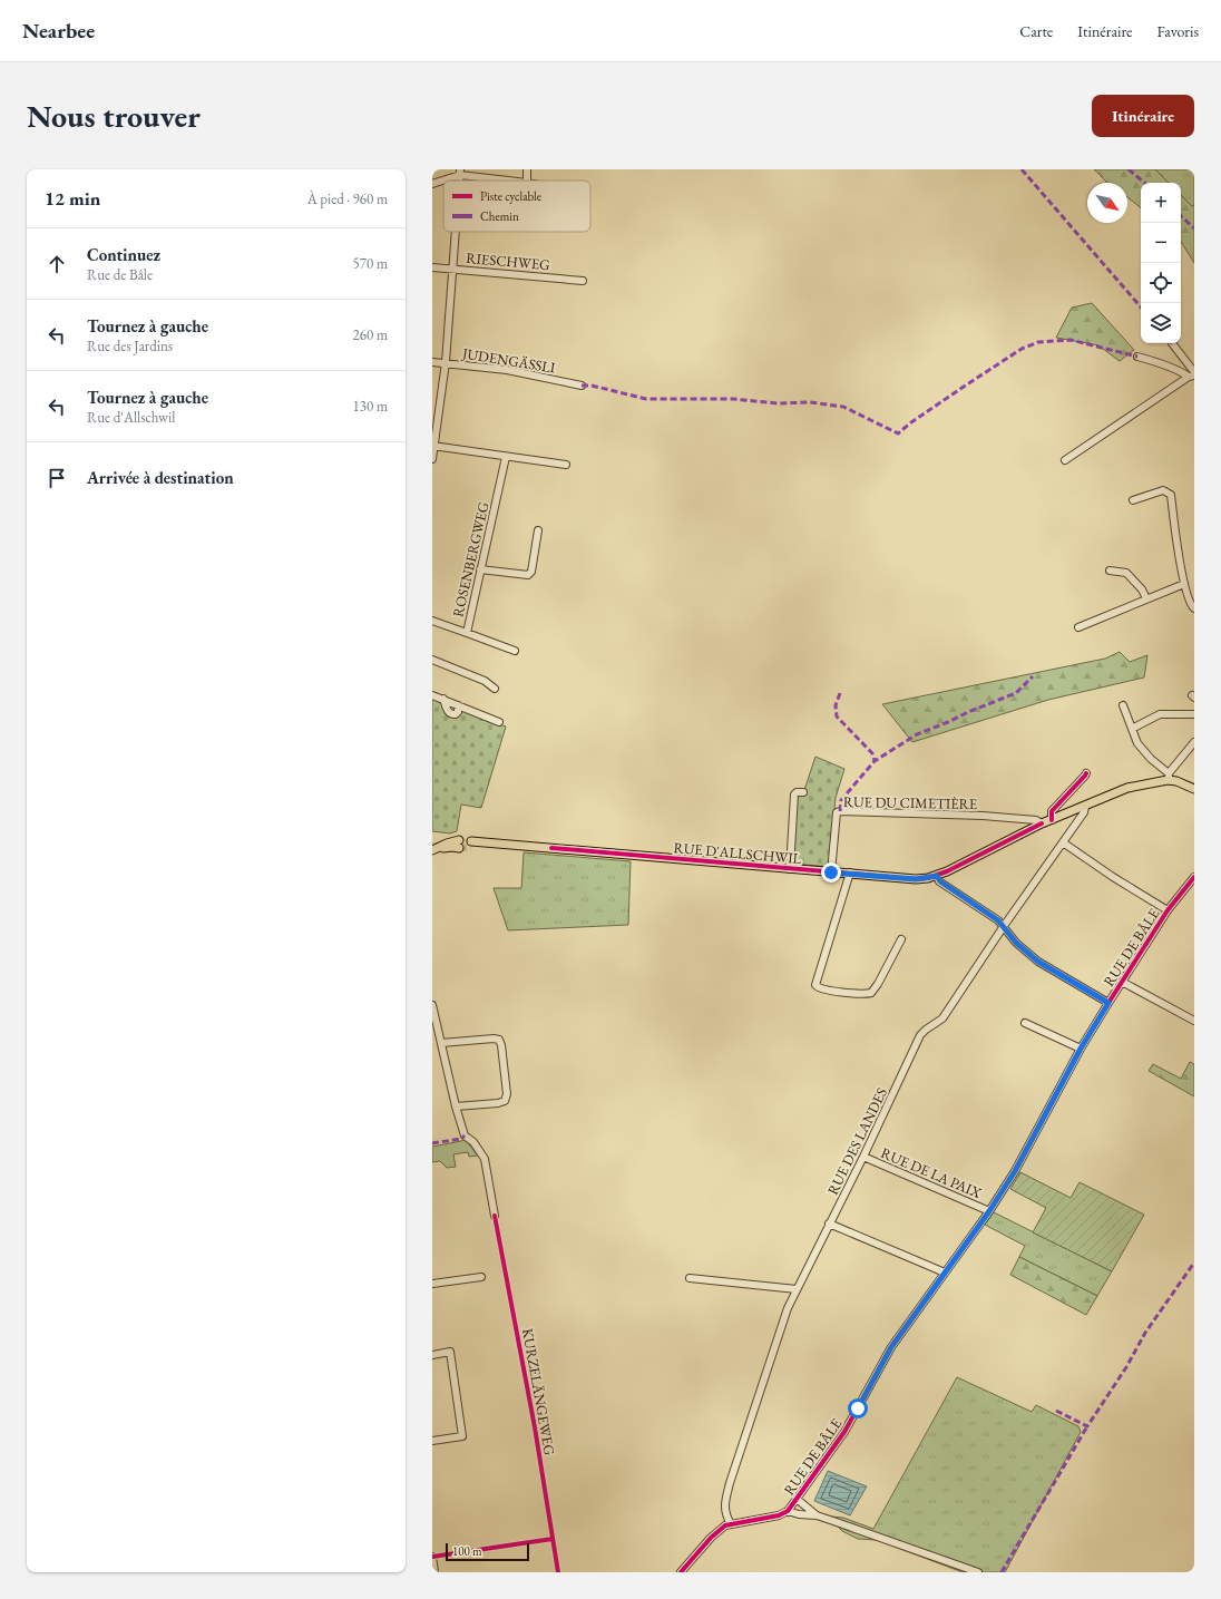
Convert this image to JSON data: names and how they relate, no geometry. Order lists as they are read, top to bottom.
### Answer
{
  "streets": {
    "main road": ["RUE D'ALLSCHWIL"],
    "street": [
      "RIESCHWEG",
      "JUDENGÄSSLI",
      "ROSENBERGWEG",
      "RUE DU CIMETIÈRE",
      "RUE DE BÂLE",
      "RUE DES LANDES",
      "RUE DE LA PAIX"
    ],
    "cycle path": ["KURZELÄNGEWEG"]
  },
  "crossings": [
    ["RUE DU CIMETIÈRE", "RUE D'ALLSCHWIL"],
    ["RUE D'ALLSCHWIL", "RUE DES LANDES"],
    ["RUE DE BÂLE", "RUE DES LANDES"],
    ["RUE DE BÂLE", "RUE DE LA PAIX"],
    ["RUE DES LANDES", "RUE DE LA PAIX"]
  ],
  "legend": ["Piste cyclable", "Chemin"],
  "scale_bar": "100 m",
  "north": "bottom right",
  "page": {
    "header": "Nearbee",
    "nav": ["Carte", "Itinéraire", "Favoris"],
    "buttons": "Itinéraire",
    "title": "Nous trouver",
    "heading": ["12 min", "À pied · 960 m"],
    "map_buttons": ["+", "−"],
    "list": [
      ["Continuez", "Rue de Bâle", "570 m"],
      ["Tournez à gauche", "Rue des Jardins", "260 m"],
      ["Tournez à gauche", "Rue d'Allschwil", "130 m"],
      "Arrivée à destination"
    ],
    "scale": "100 m"
  }
}
